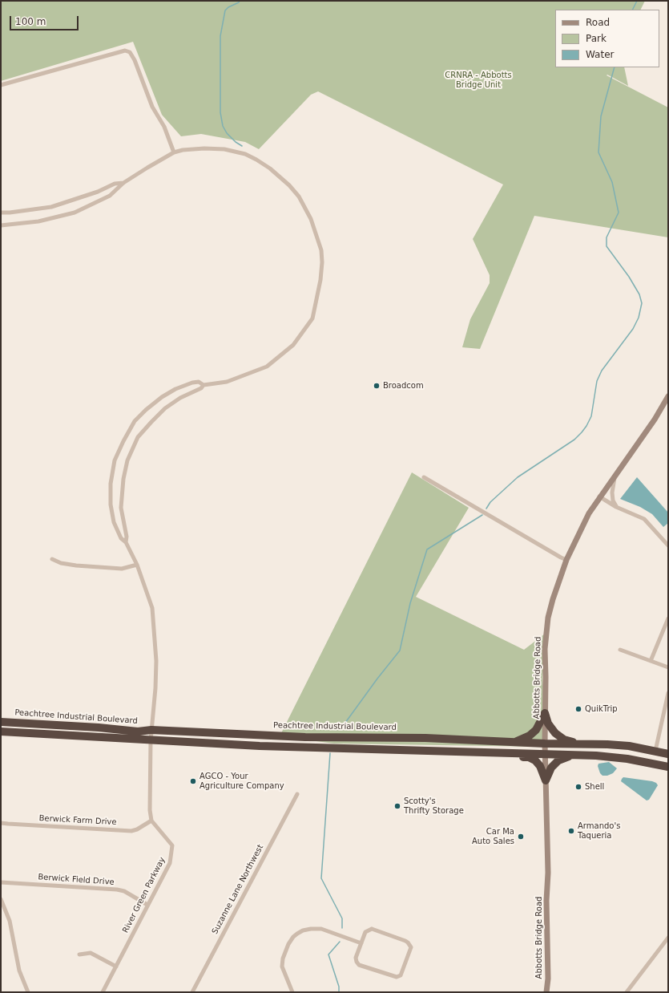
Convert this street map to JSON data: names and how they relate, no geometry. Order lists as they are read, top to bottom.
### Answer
{
  "streets": {
    "highway": ["Peachtree Industrial Boulevard"],
    "main road": ["Abbotts Bridge Road"],
    "street": [
      "Berwick Farm Drive",
      "Berwick Field Drive",
      "Suzanne Lane Northwest",
      "River Green Parkway"
    ]
  },
  "crossings": [
    ["Abbotts Bridge Road", "Peachtree Industrial Boulevard"],
    ["Berwick Farm Drive", "River Green Parkway"],
    ["Berwick Field Drive", "River Green Parkway"]
  ],
  "parks": ["CRNRA - Abbotts Bridge Unit"],
  "places": [
    "Broadcom",
    "QuikTrip",
    "AGCO - Your Agriculture Company",
    "Shell",
    "Scotty's Thrifty Storage",
    "Armando's Taqueria",
    "Car Ma Auto Sales"
  ],
  "legend": ["Road", "Park", "Water"],
  "scale_bar": "100 m"
}
